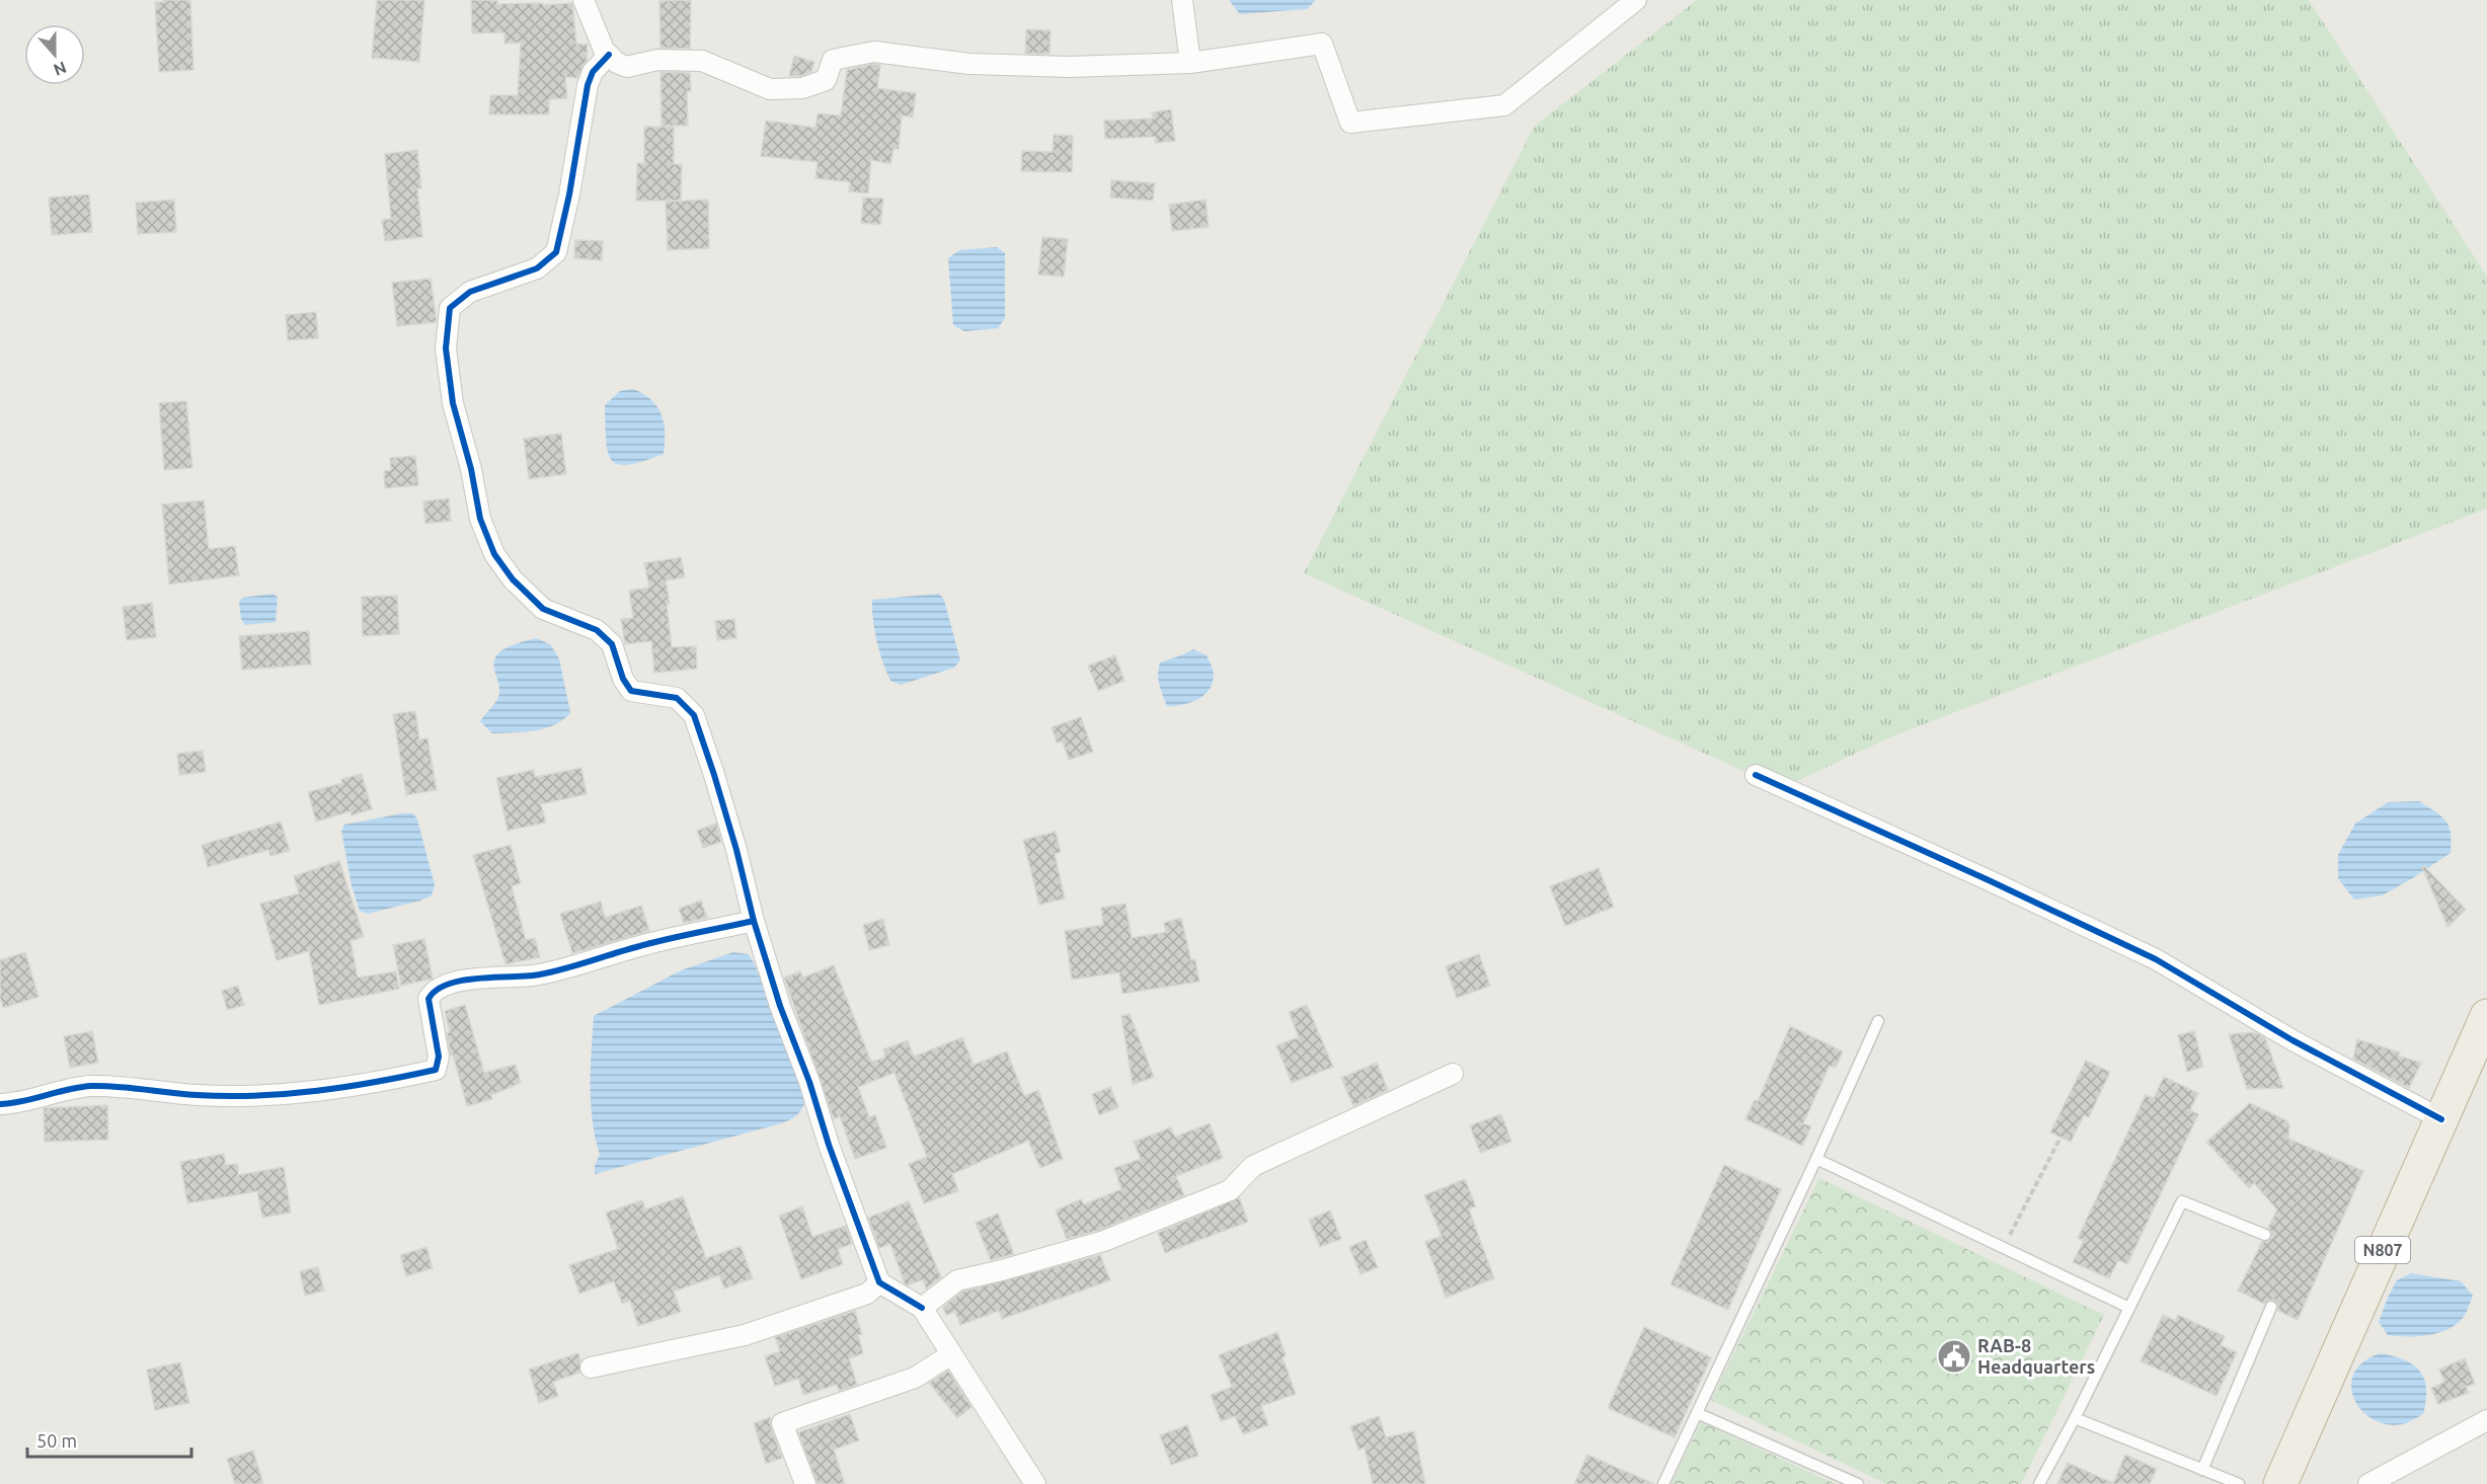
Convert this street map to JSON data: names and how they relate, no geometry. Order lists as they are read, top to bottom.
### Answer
{
  "streets": {
    "highway": ["N807"]
  },
  "places": {
    "public building": ["RAB-8 Headquarters"]
  },
  "scale_bar": "50 m",
  "north": "bottom"
}
